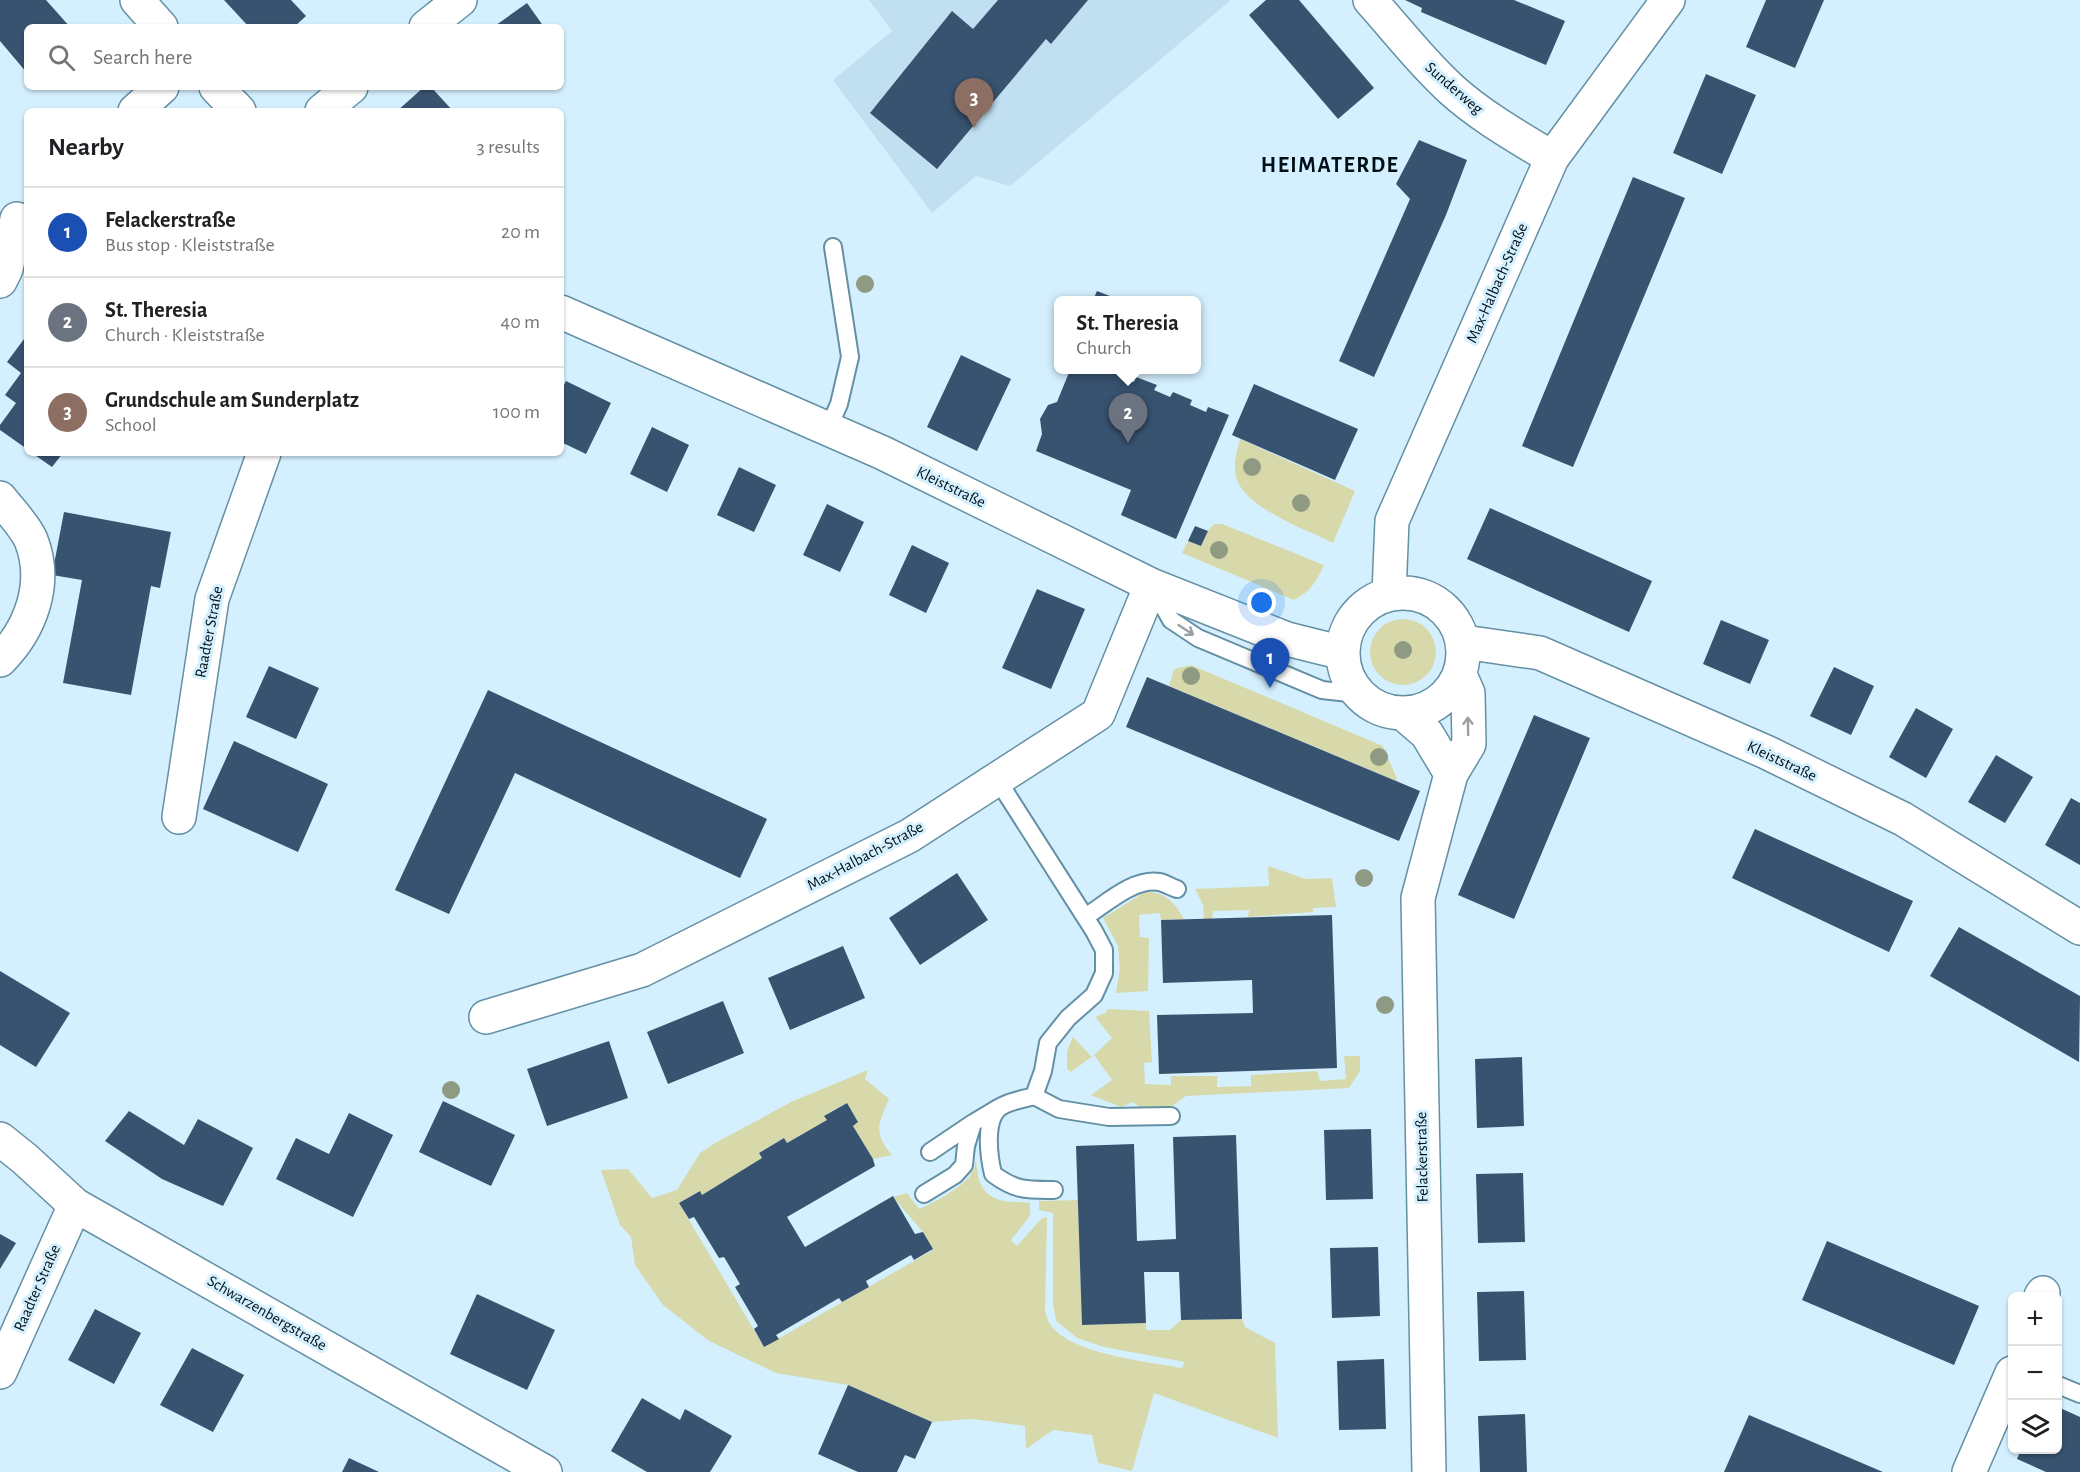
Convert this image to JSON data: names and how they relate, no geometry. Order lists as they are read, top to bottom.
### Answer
{
  "streets": {
    "street": [
      "Sunderweg",
      "Max-Halbach-Straße",
      "Kleiststraße",
      "Raadter Straße",
      "Felackerstraße",
      "Schwarzenbergstraße"
    ]
  },
  "crossings": [
    ["Sunderweg", "Max-Halbach-Straße"],
    ["Max-Halbach-Straße", "Kleiststraße"],
    ["Max-Halbach-Straße", "Felackerstraße"],
    ["Kleiststraße", "Felackerstraße"],
    ["Raadter Straße", "Schwarzenbergstraße"]
  ],
  "districts": ["HEIMATERDE"],
  "page": {
    "search": "Search here",
    "pins": ["3", "2", "1"],
    "heading": ["Nearby", "3 results"],
    "list": [
      {
        "mark": "1",
        "name": "Felackerstraße",
        "note": "Bus stop · Kleiststraße",
        "value": "20 m"
      },
      {
        "mark": "2",
        "name": "St. Theresia",
        "note": "Church · Kleiststraße",
        "value": "40 m"
      },
      {
        "mark": "3",
        "name": "Grundschule am Sunderplatz",
        "note": "School",
        "value": "100 m"
      }
    ],
    "popup": ["St. Theresia", "Church"],
    "map_buttons": ["+", "−"]
  }
}
